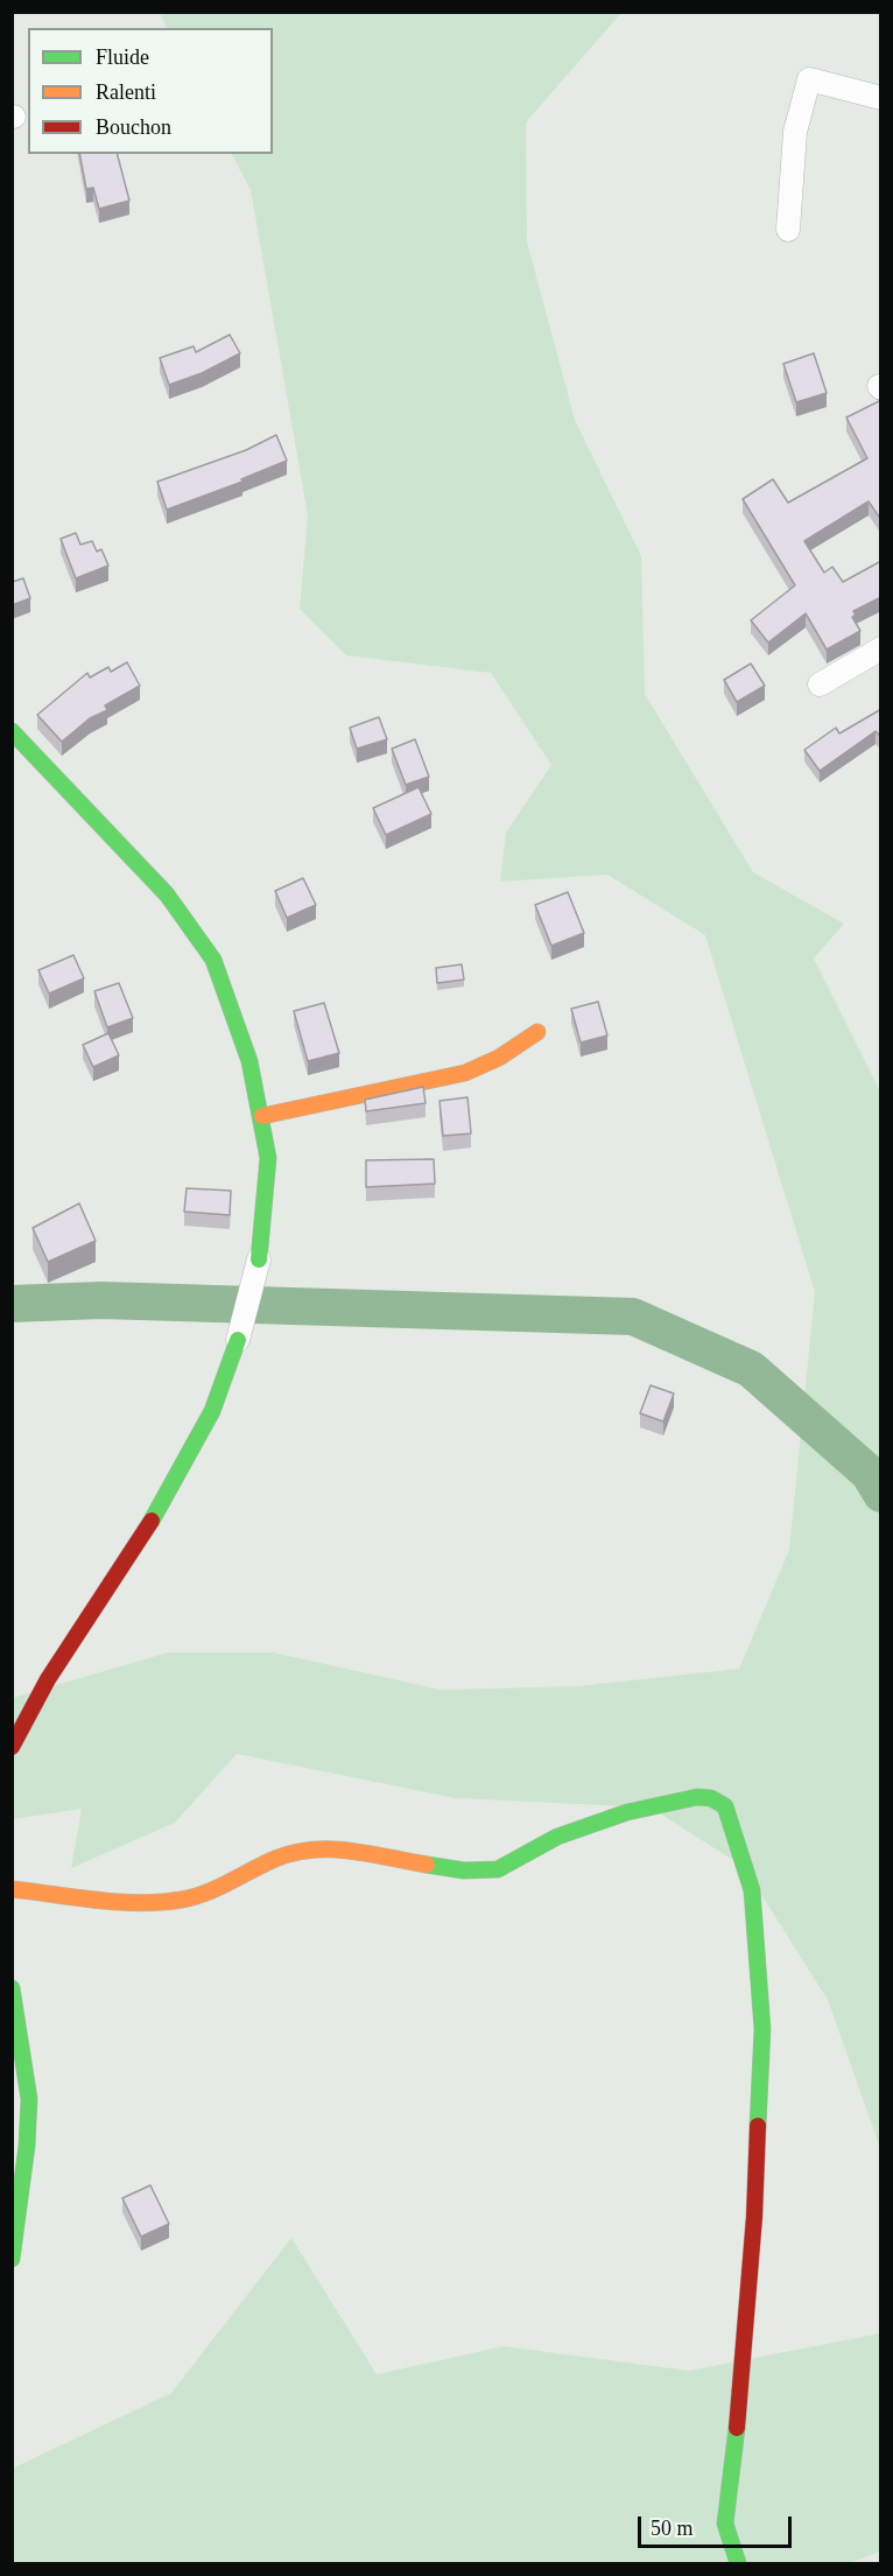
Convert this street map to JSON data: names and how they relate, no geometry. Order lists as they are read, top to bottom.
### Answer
{
  "legend": ["Fluide", "Ralenti", "Bouchon"],
  "scale_bar": "50 m"
}
